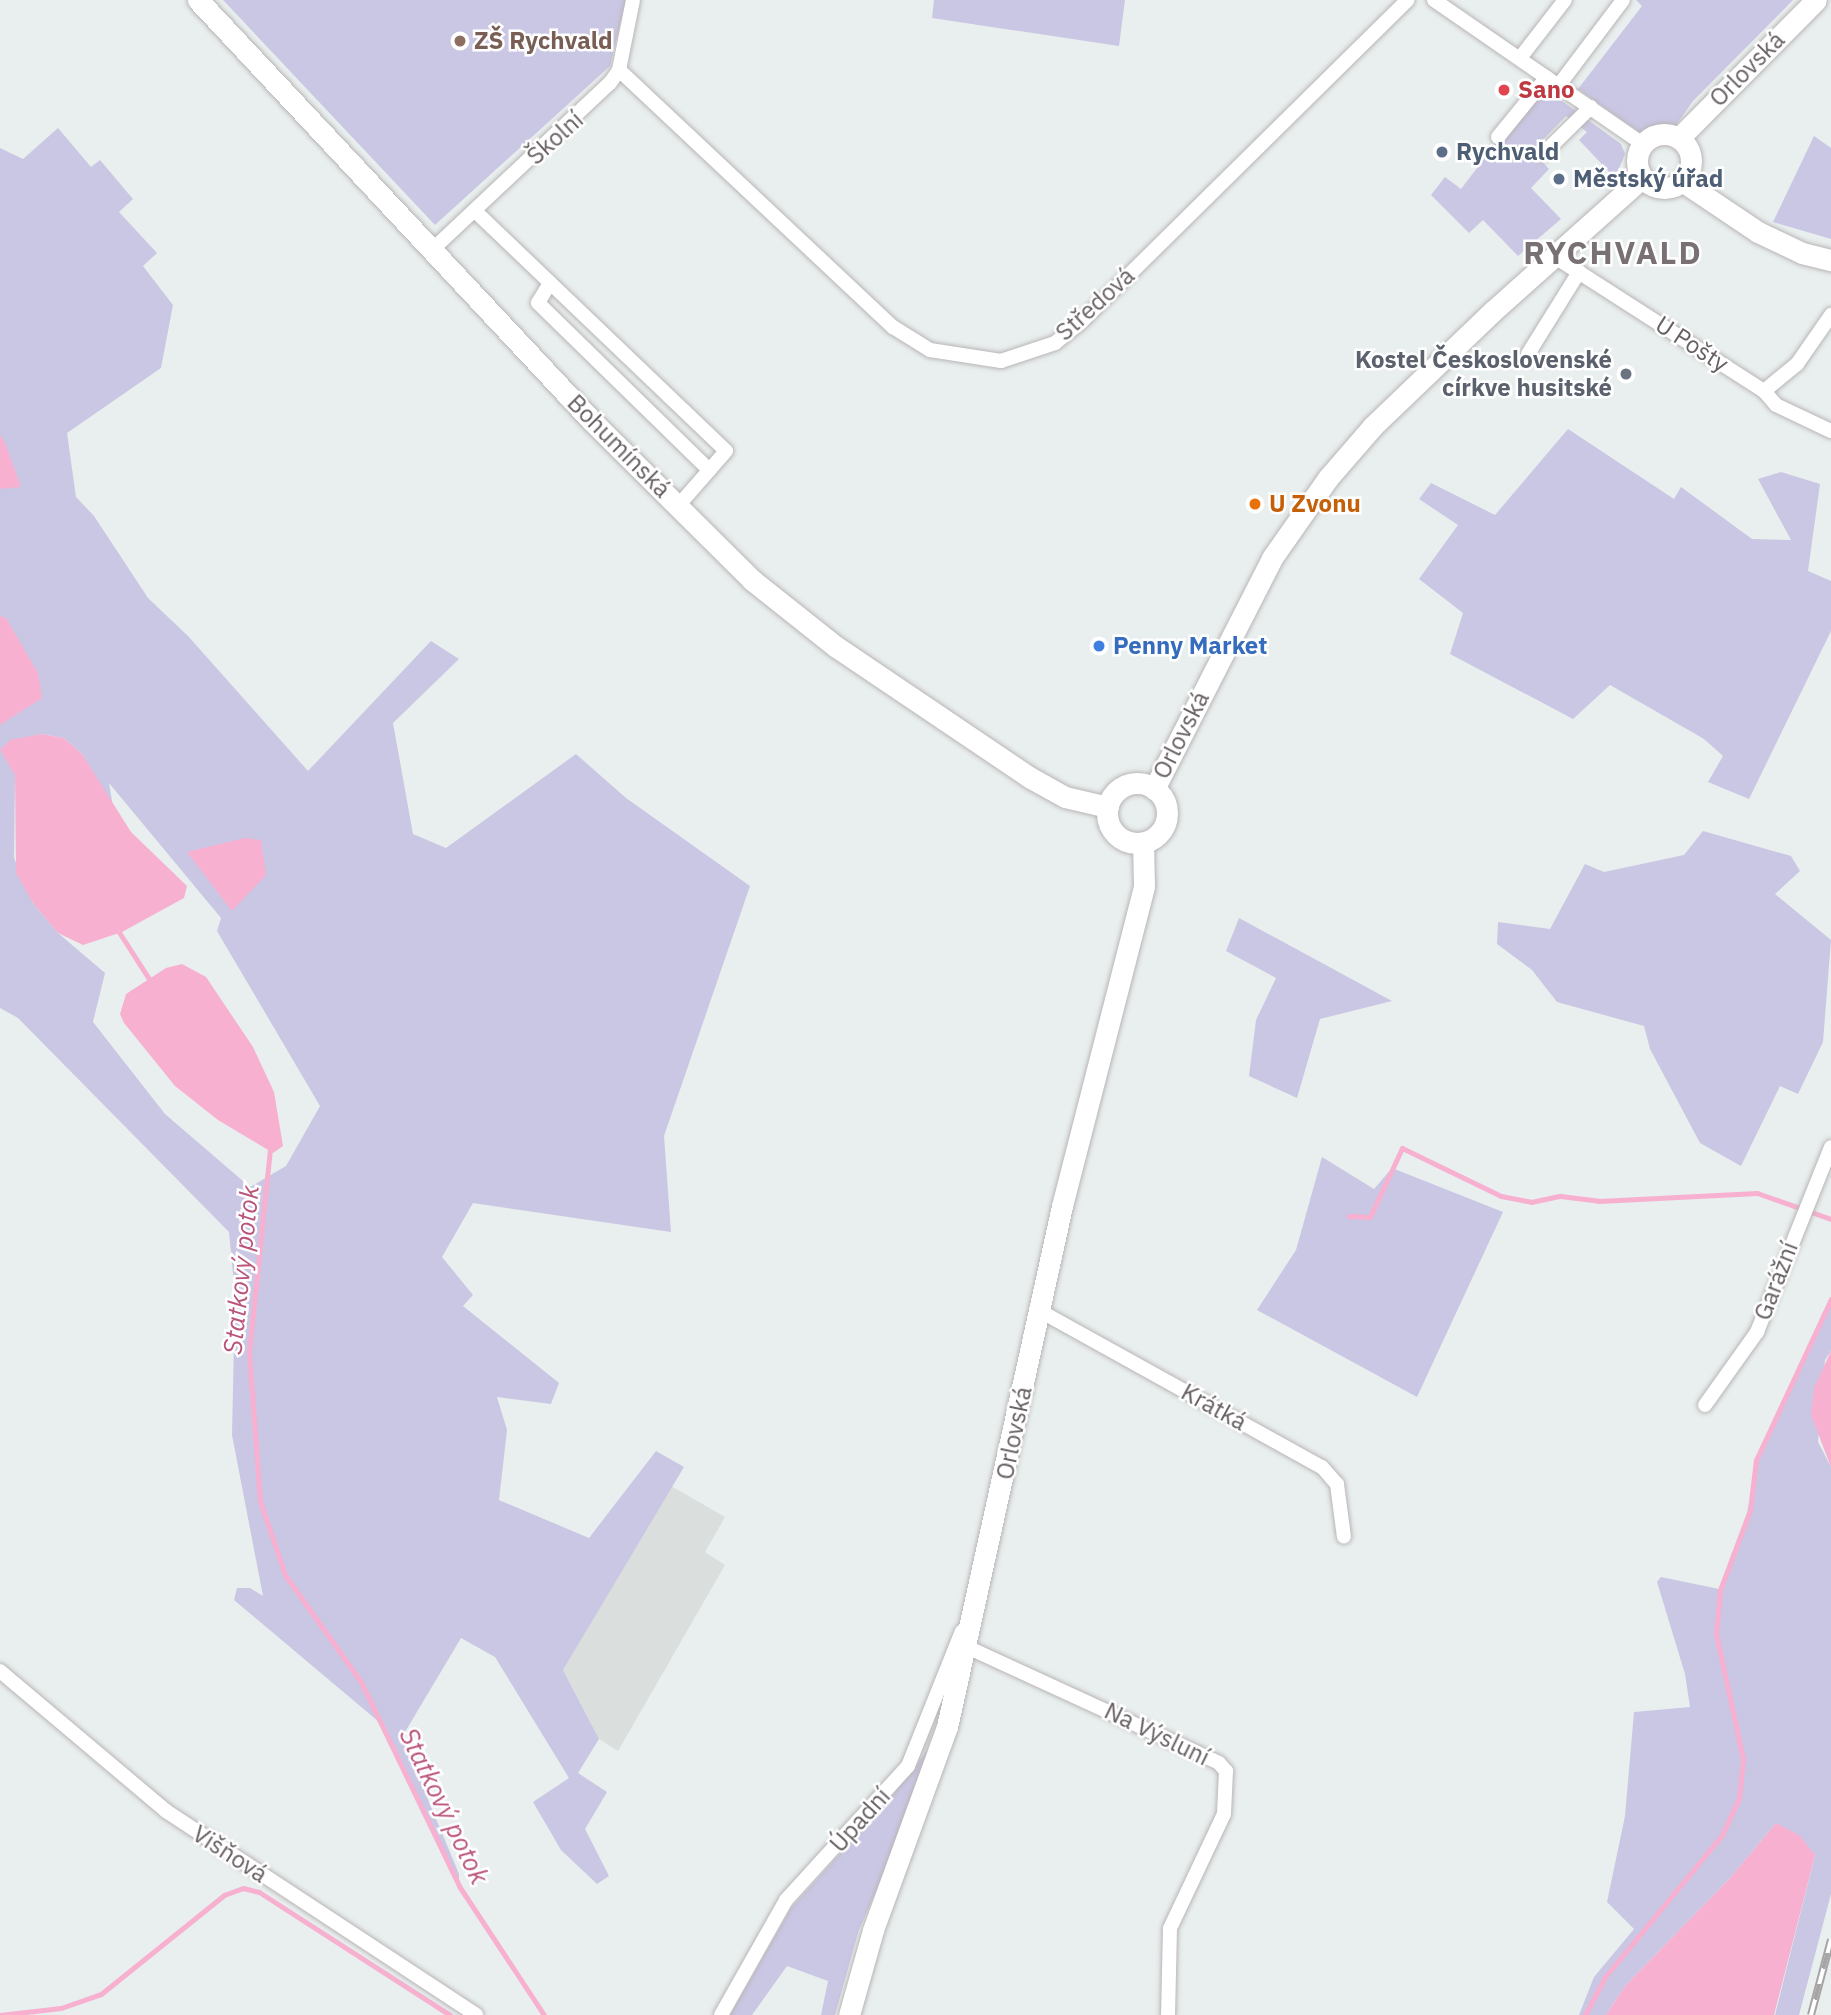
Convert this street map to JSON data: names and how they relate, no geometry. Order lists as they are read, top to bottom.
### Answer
{
  "streets": {
    "main road": ["Orlovská", "Bohumínská"],
    "street": [
      "Školní",
      "Středová",
      "U Pošty",
      "Garážní",
      "Krátká",
      "Na Výsluní",
      "Úpadní",
      "Višňová"
    ]
  },
  "crossings": [
    ["Orlovská", "U Pošty"],
    ["Orlovská", "Bohumínská"],
    ["Orlovská", "Krátká"],
    ["Orlovská", "Na Výsluní"],
    ["Orlovská", "Úpadní"],
    ["Školní", "Středová"],
    ["Školní", "Bohumínská"]
  ],
  "districts": ["RYCHVALD"],
  "water": ["Statkový potok"],
  "places": [
    "ZŠ Rychvald",
    "Sano",
    "Rychvald",
    "Městský úřad",
    "Kostel Československé církve husitské",
    "U Zvonu",
    "Penny Market"
  ]
}
